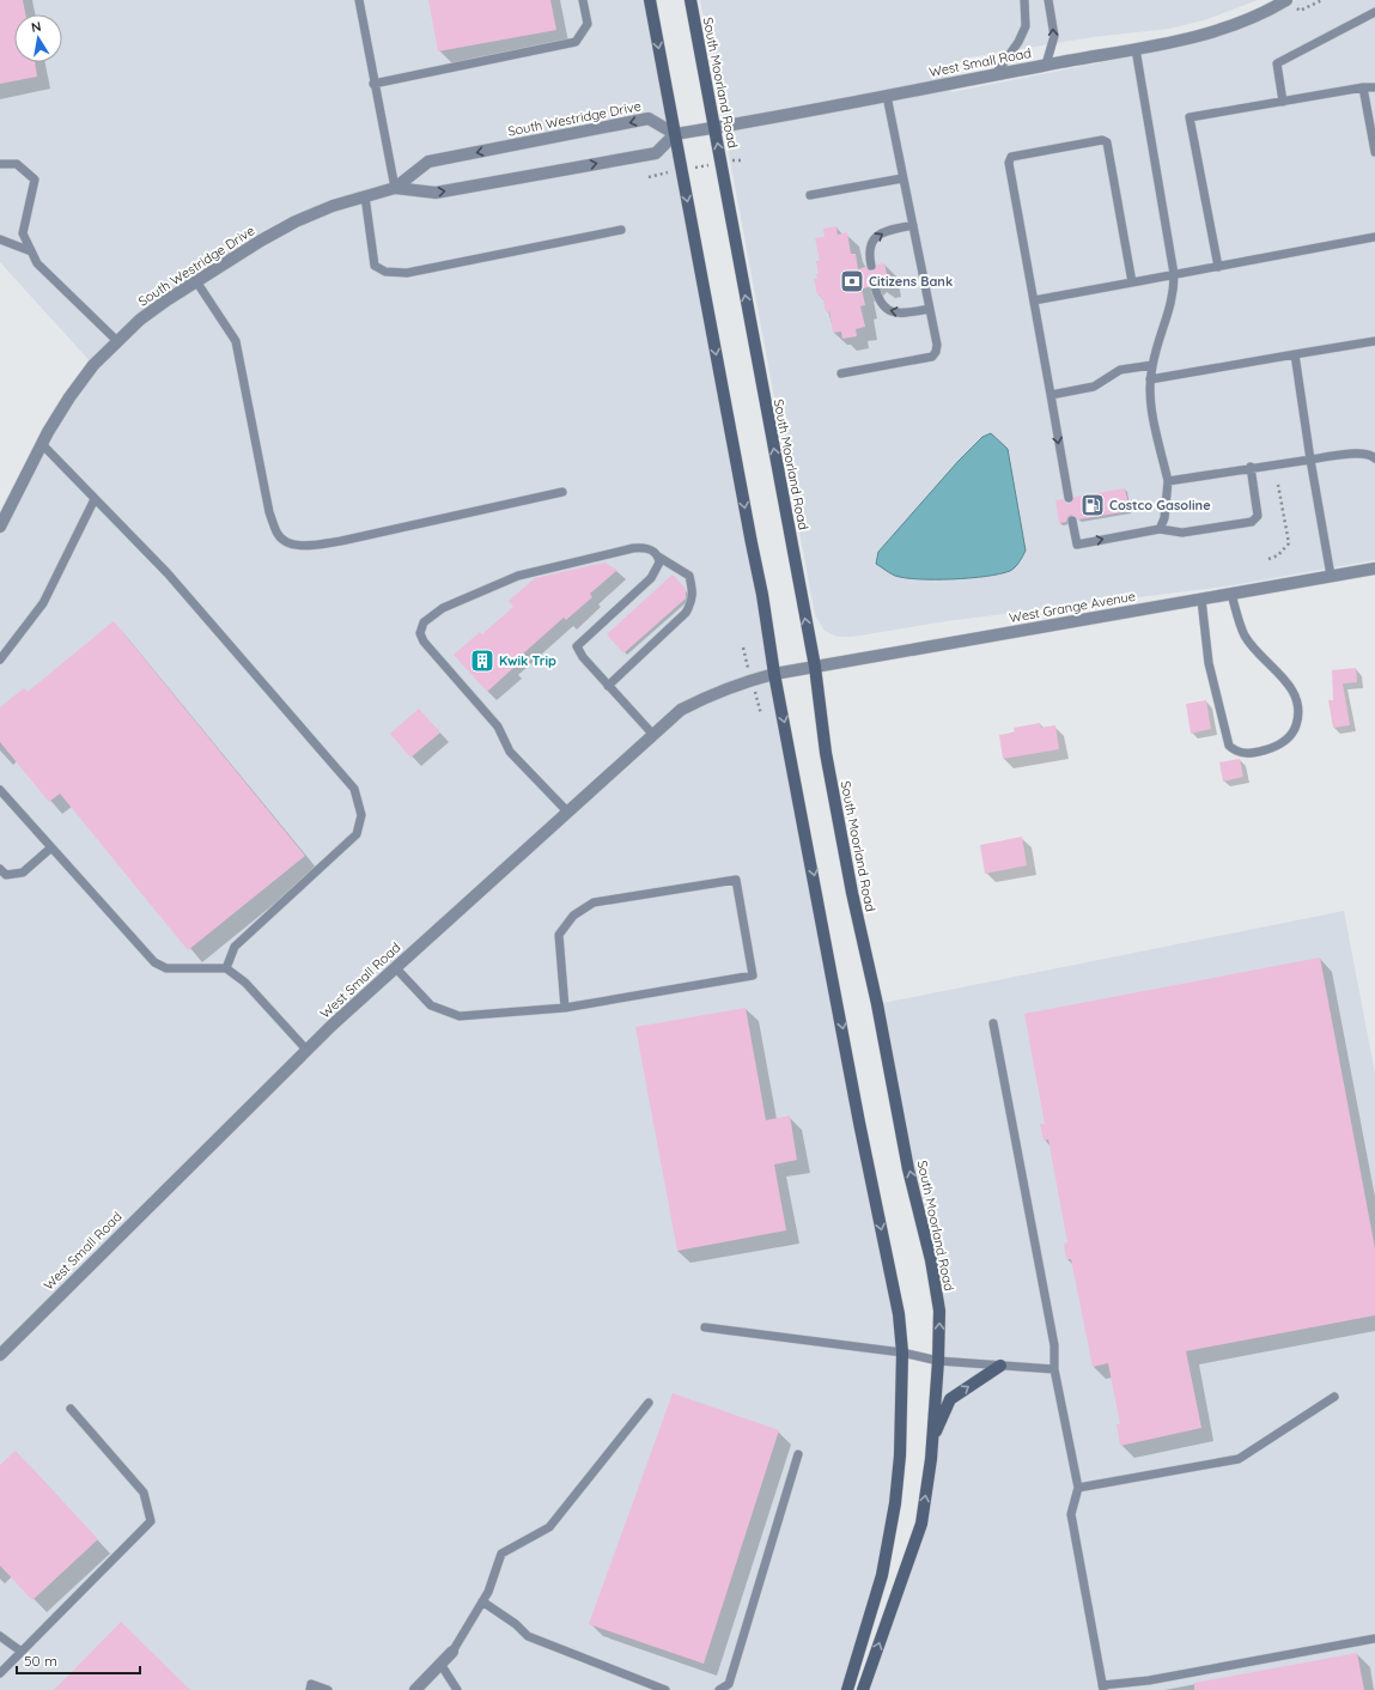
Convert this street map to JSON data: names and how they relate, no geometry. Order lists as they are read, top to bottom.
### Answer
{
  "streets": {
    "main road": ["South Moorland Road"],
    "street": ["West Small Road", "South Westridge Drive", "West Grange Avenue"]
  },
  "crossings": [
    ["West Small Road", "South Moorland Road"],
    ["West Small Road", "South Westridge Drive"],
    ["West Small Road", "West Grange Avenue"],
    ["South Moorland Road", "West Grange Avenue"]
  ],
  "places": {
    "bank": ["Citizens Bank"],
    "fuel station": ["Costco Gasoline"],
    "building": ["Kwik Trip"]
  },
  "scale_bar": "50 m",
  "north": "top"
}
